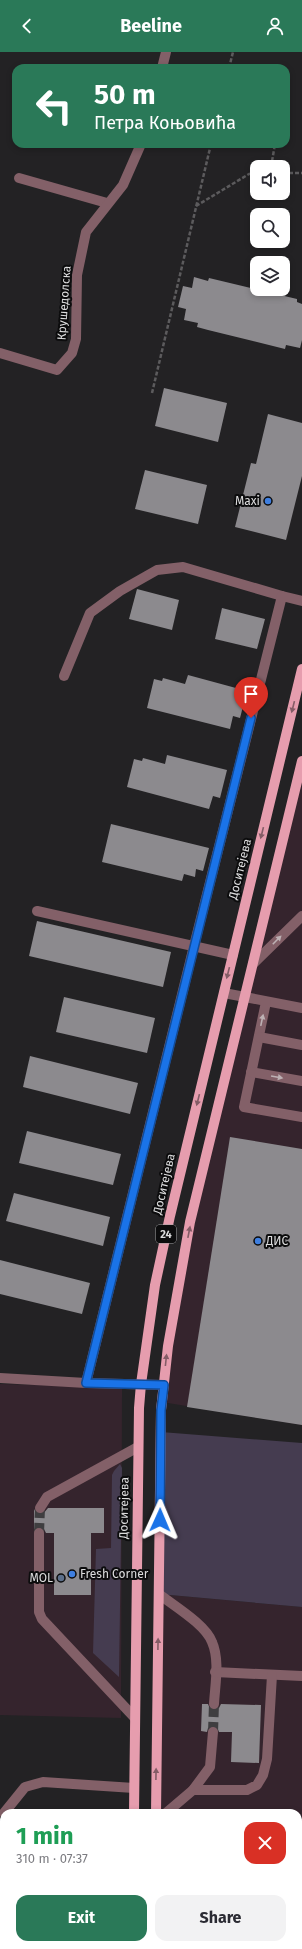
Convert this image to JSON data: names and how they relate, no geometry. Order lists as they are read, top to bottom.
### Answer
{
  "streets": {
    "main road": ["Доситејева", "24"],
    "street": ["Крушедолска"]
  },
  "places": [
    "Maxi",
    "ДИС",
    "Fresh Corner",
    "MOL"
  ],
  "page": {
    "header": "Beeline",
    "turn": ["50 m", "Петра Коњовића"],
    "heading": ["1 min", "310 m · 07:37"],
    "buttons": ["Exit", "Share"]
  }
}
